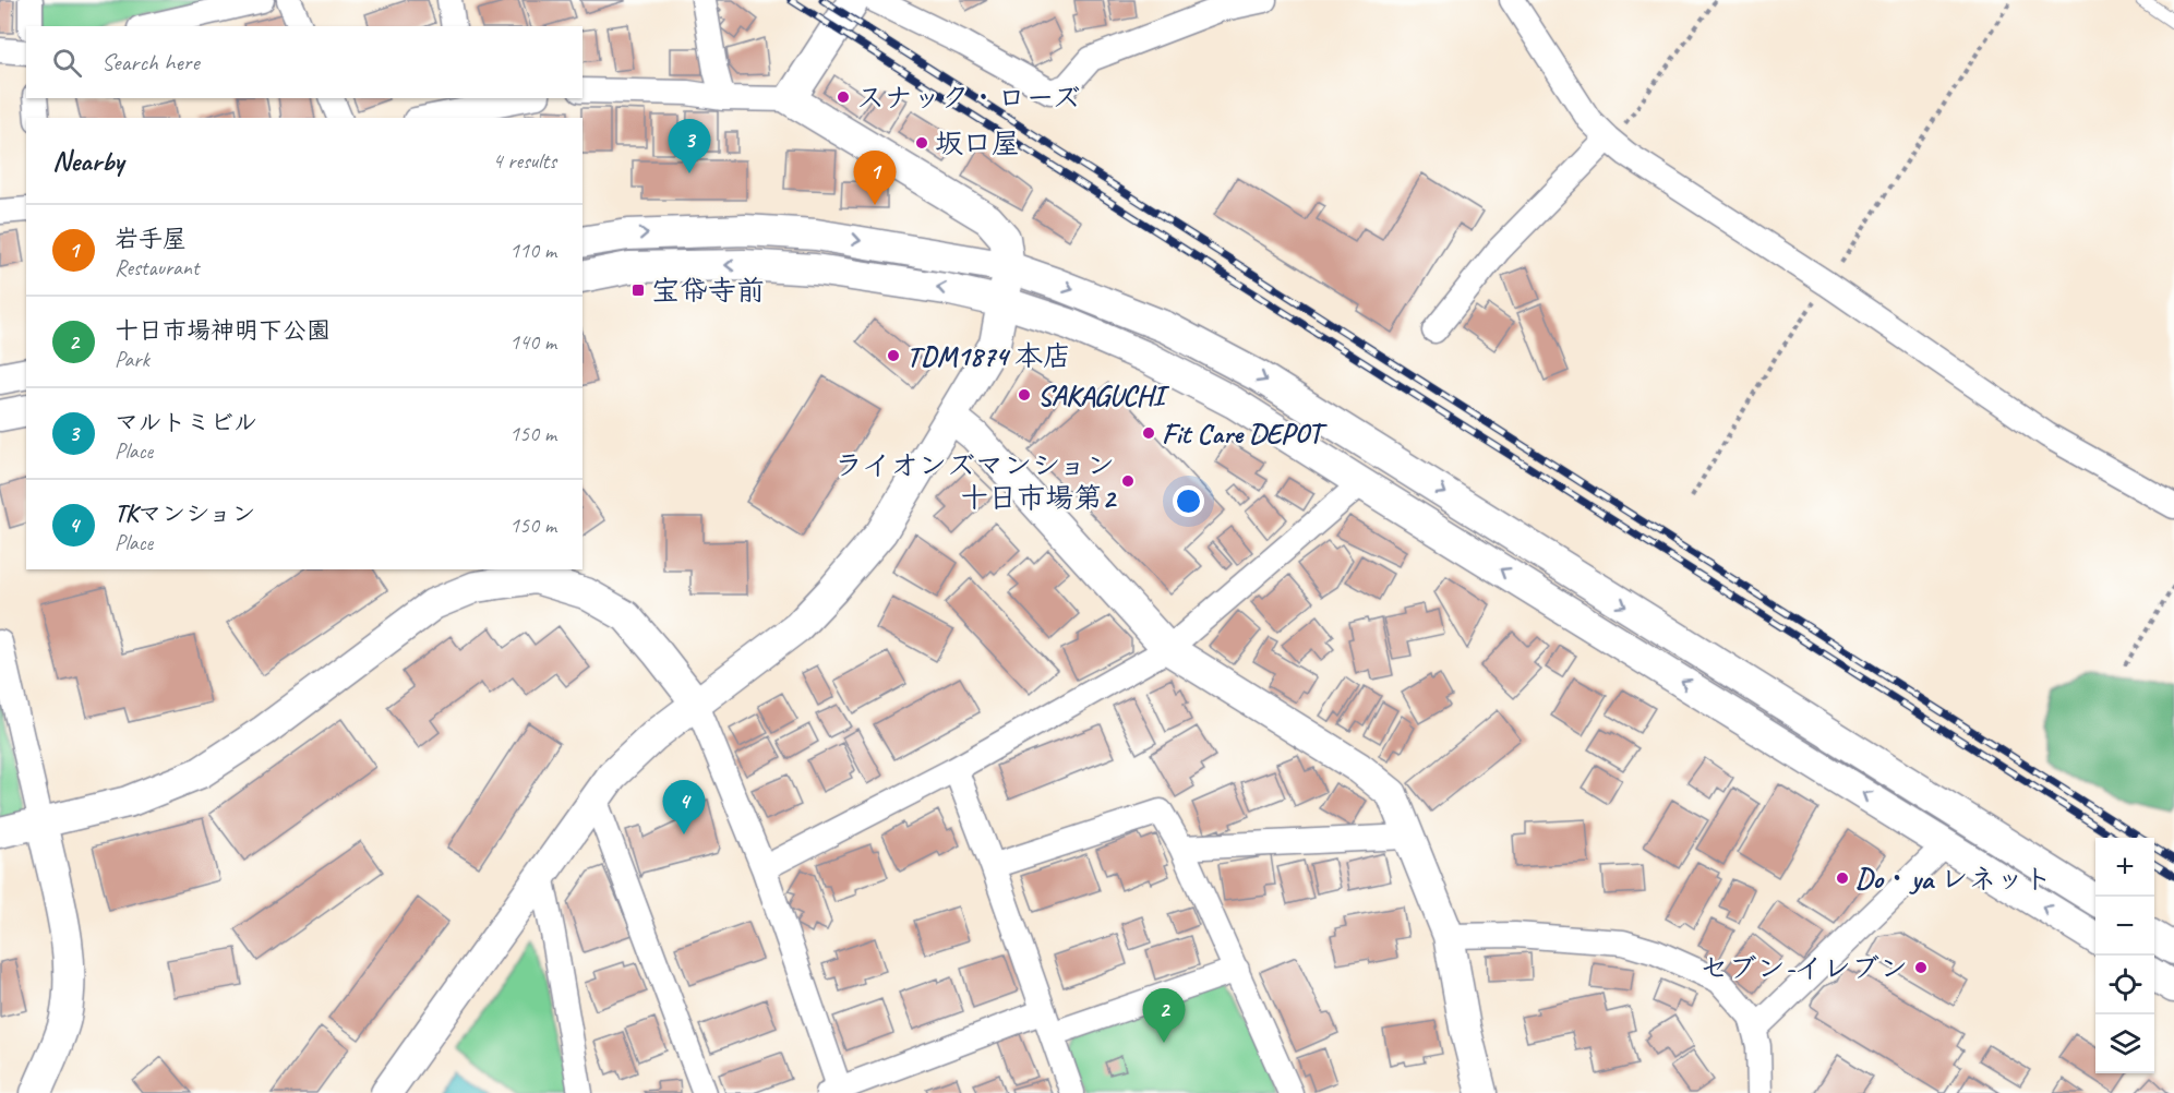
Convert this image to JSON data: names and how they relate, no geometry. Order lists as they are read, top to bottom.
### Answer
{
  "places": {
    "other": [
      "スナック・ローズ",
      "坂口屋",
      "TDM1874 本店",
      "SAKAGUCHI",
      "Fit Care DEPOT",
      "ライオンズマンション 十日市場第2",
      "Do・ya レネット",
      "セブン-イレブン"
    ],
    "transit": ["宝帒寺前"]
  },
  "page": {
    "search": "Search here",
    "heading": ["Nearby", "4 results"],
    "pins": [
      "3",
      "1",
      "4",
      "2"
    ],
    "list": [
      {
        "mark": "1",
        "name": "岩手屋",
        "note": "Restaurant",
        "value": "110 m"
      },
      {
        "mark": "2",
        "name": "十日市場神明下公園",
        "note": "Park",
        "value": "140 m"
      },
      {
        "mark": "3",
        "name": "マルトミビル",
        "note": "Place",
        "value": "150 m"
      },
      {
        "mark": "4",
        "name": "TKマンション",
        "note": "Place",
        "value": "150 m"
      }
    ],
    "map_buttons": ["+", "−"]
  }
}
